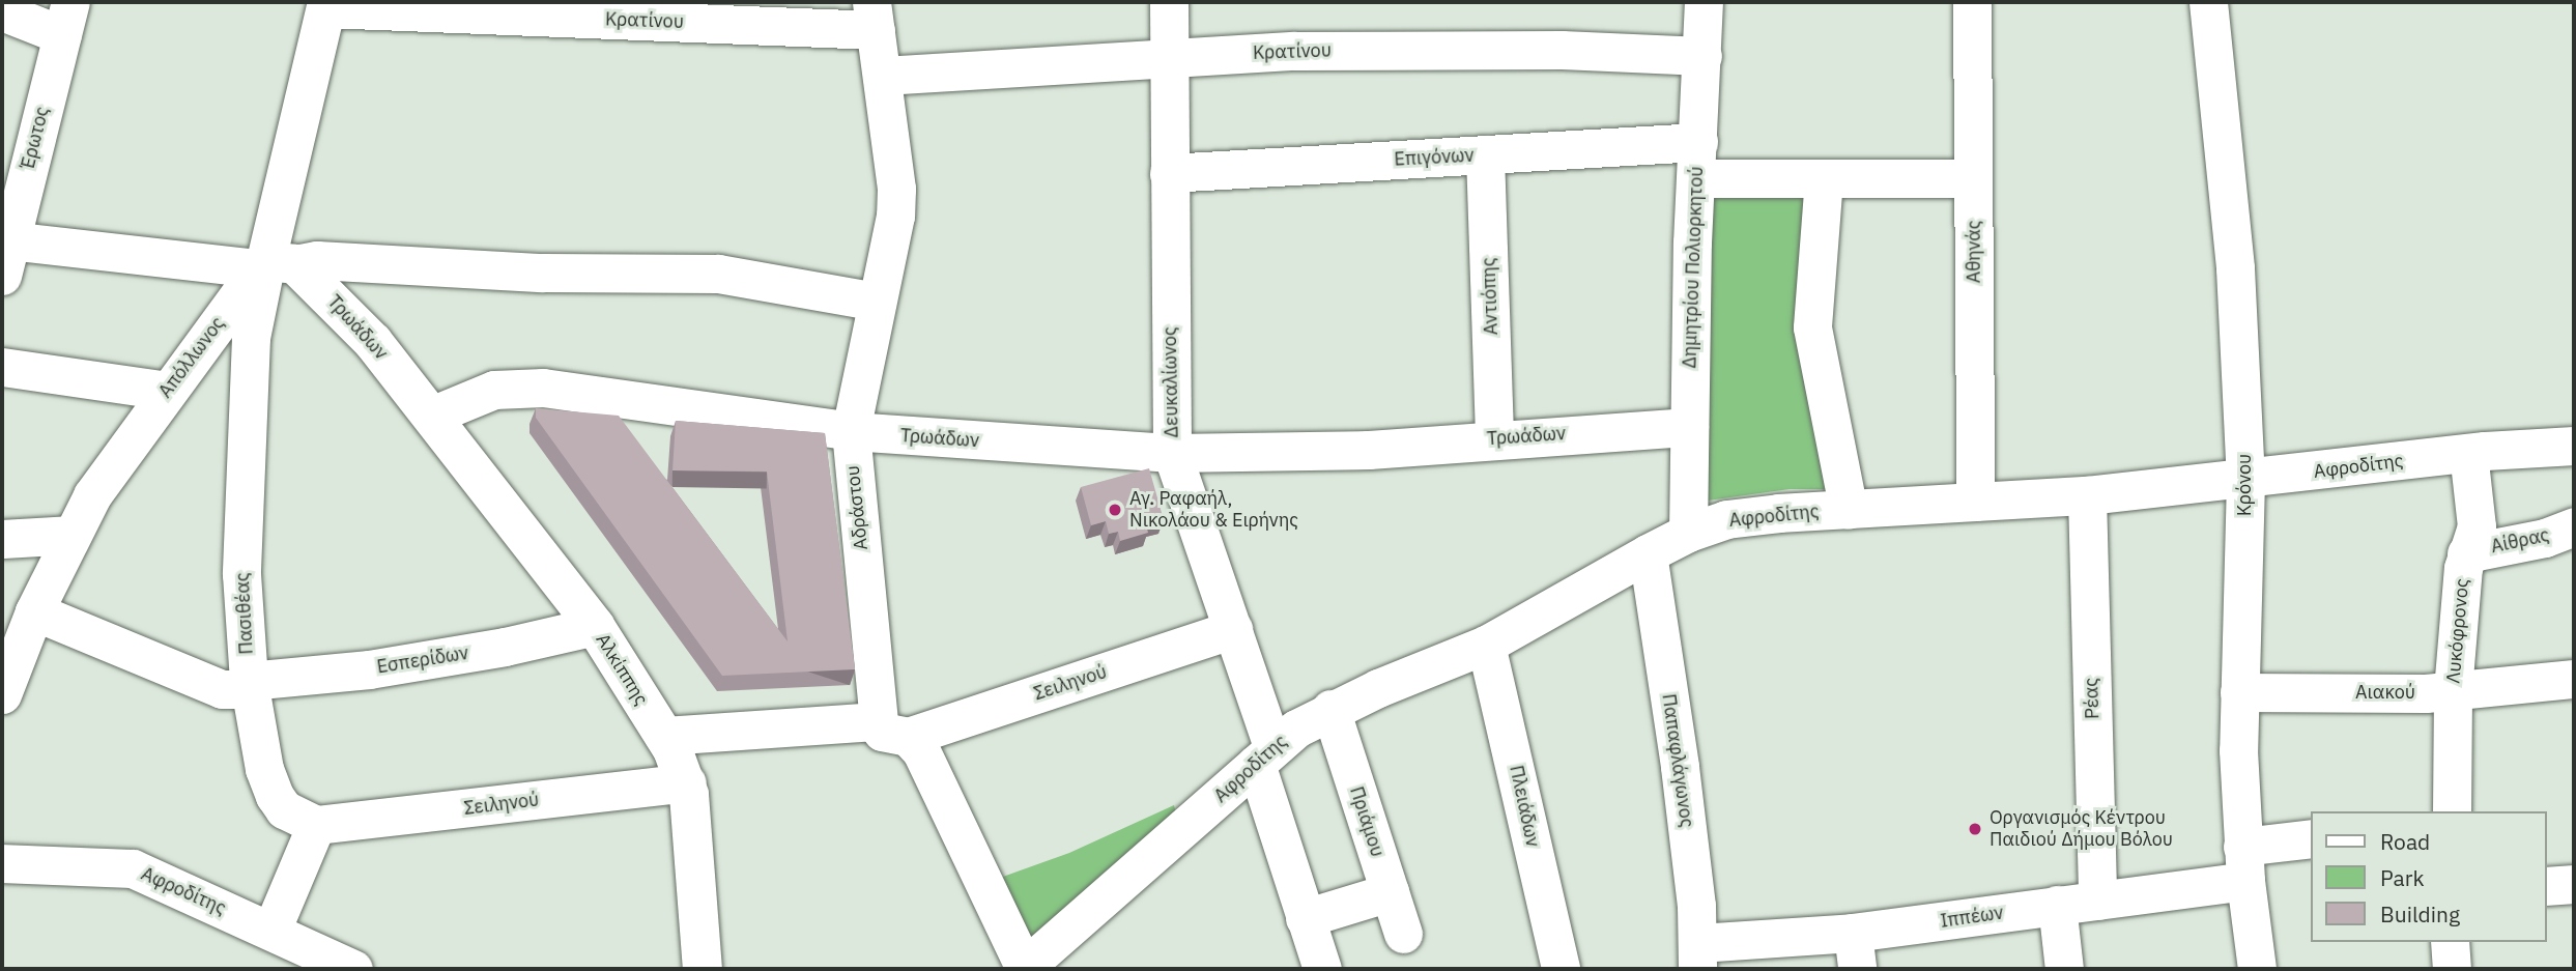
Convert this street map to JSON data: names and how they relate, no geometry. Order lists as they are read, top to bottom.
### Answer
{
  "streets": {
    "street": [
      "Κρατίνου",
      "Έρωτος",
      "Επιγόνων",
      "Αθηνάς",
      "Δημητρίου Πολιορκητού",
      "Αντιόπης",
      "Τρωάδων",
      "Απόλλωνος",
      "Δευκαλίωνος",
      "Αφροδίτης",
      "Κρόνου",
      "Αδράστου",
      "Αίθρας",
      "Πασιθέας",
      "Λυκόφρoνος",
      "Εσπερίδων",
      "Αλκίππης",
      "Σειληνού",
      "Αιακού",
      "Ρέας",
      "Παπαφλάγωνος",
      "Πλειάδων",
      "Πριάμου",
      "Ιππέων"
    ]
  },
  "crossings": [
    ["Κρατίνου", "Δημητρίου Πολιορκητού"],
    ["Κρατίνου", "Απόλλωνος"],
    ["Κρατίνου", "Δευκαλίωνος"],
    ["Κρατίνου", "Αδράστου"],
    ["Επιγόνων", "Αθηνάς"],
    ["Επιγόνων", "Δημητρίου Πολιορκητού"],
    ["Επιγόνων", "Αντιόπης"],
    ["Επιγόνων", "Δευκαλίωνος"],
    ["Αθηνάς", "Αφροδίτης"],
    ["Δημητρίου Πολιορκητού", "Τρωάδων"],
    ["Δημητρίου Πολιορκητού", "Αφροδίτης"],
    ["Αντιόπης", "Τρωάδων"],
    ["Τρωάδων", "Απόλλωνος"],
    ["Τρωάδων", "Δευκαλίωνος"],
    ["Τρωάδων", "Αδράστου"],
    ["Τρωάδων", "Πασιθέας"],
    ["Τρωάδων", "Αλκίππης"],
    ["Απόλλωνος", "Πασιθέας"],
    ["Απόλλωνος", "Εσπερίδων"],
    ["Δευκαλίωνος", "Αφροδίτης"],
    ["Δευκαλίωνος", "Σειληνού"],
    ["Αφροδίτης", "Κρόνου"],
    ["Αφροδίτης", "Αδράστου"],
    ["Αφροδίτης", "Λυκόφρoνος"],
    ["Αφροδίτης", "Ρέας"],
    ["Αφροδίτης", "Παπαφλάγωνος"],
    ["Αφροδίτης", "Πλειάδων"],
    ["Αφροδίτης", "Πριάμου"],
    ["Κρόνου", "Αιακού"],
    ["Κρόνου", "Ιππέων"],
    ["Αδράστου", "Σειληνού"],
    ["Αίθρας", "Λυκόφρoνος"],
    ["Πασιθέας", "Εσπερίδων"],
    ["Πασιθέας", "Σειληνού"],
    ["Λυκόφρoνος", "Αιακού"],
    ["Εσπερίδων", "Αλκίππης"],
    ["Αλκίππης", "Σειληνού"],
    ["Ρέας", "Ιππέων"],
    ["Παπαφλάγωνος", "Ιππέων"]
  ],
  "places": ["Αγ. Ραφαήλ, Νικολάου & Ειρήνης", "Οργανισμός Κέντρου Παιδιού Δήμου Βόλου"],
  "legend": ["Road", "Park", "Building"]
}
